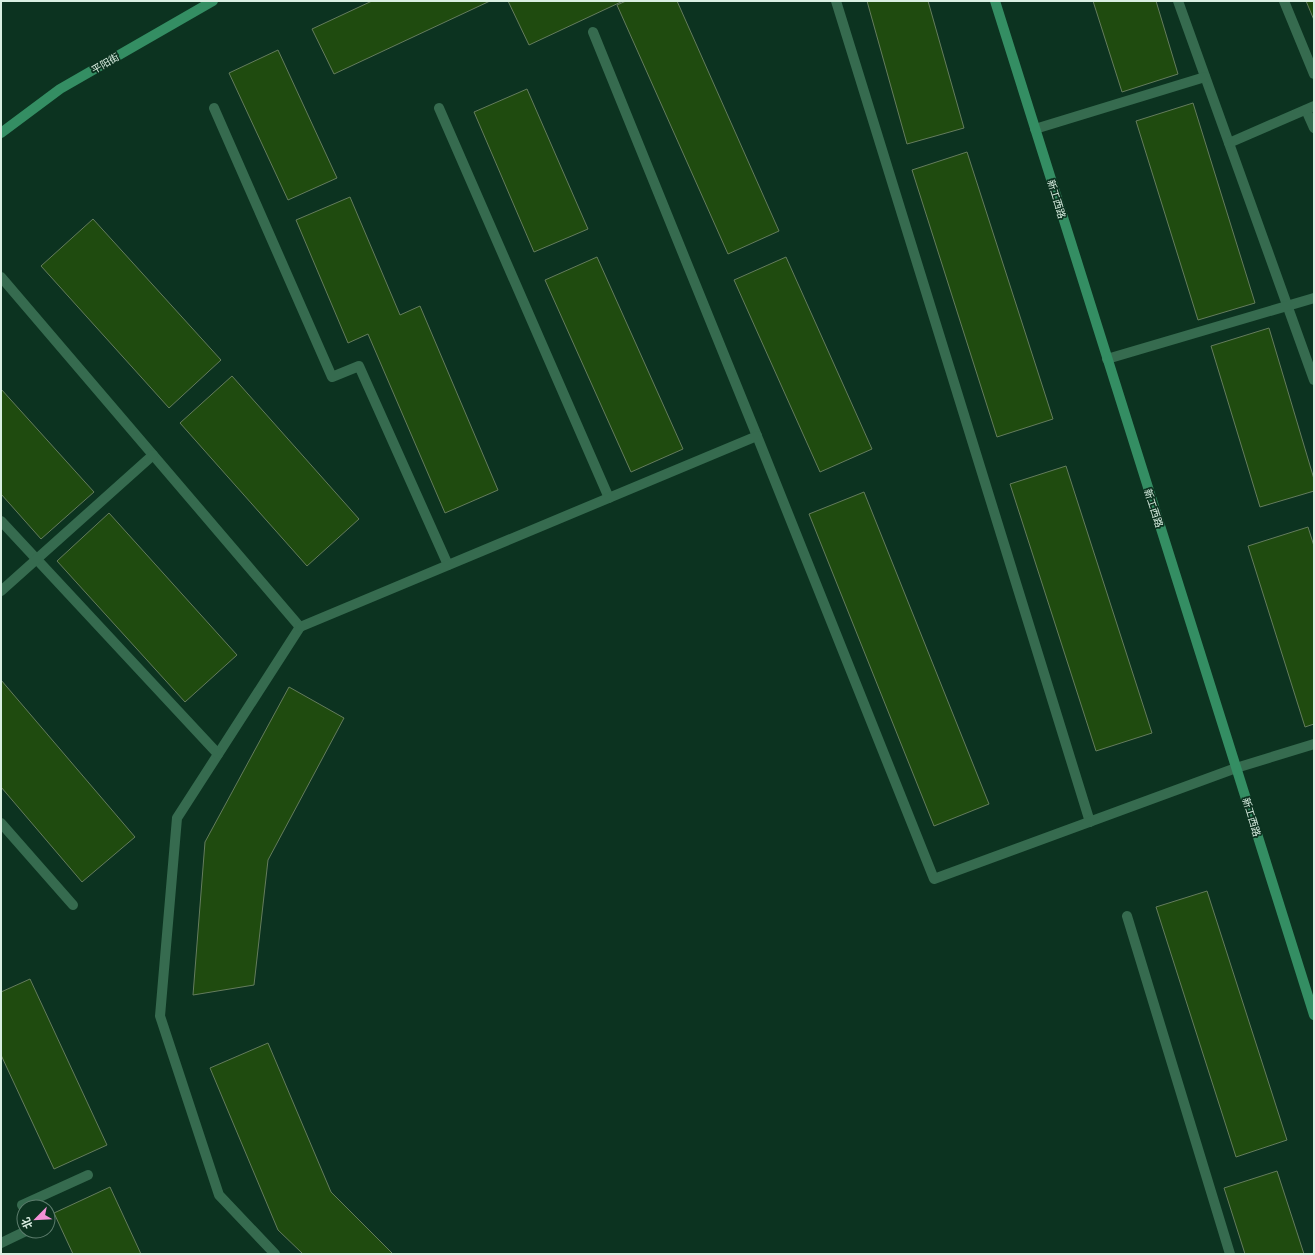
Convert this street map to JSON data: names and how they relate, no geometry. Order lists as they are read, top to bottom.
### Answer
{
  "streets": {
    "main road": ["平阳街", "新工西路"]
  },
  "north": "bottom left"
}
